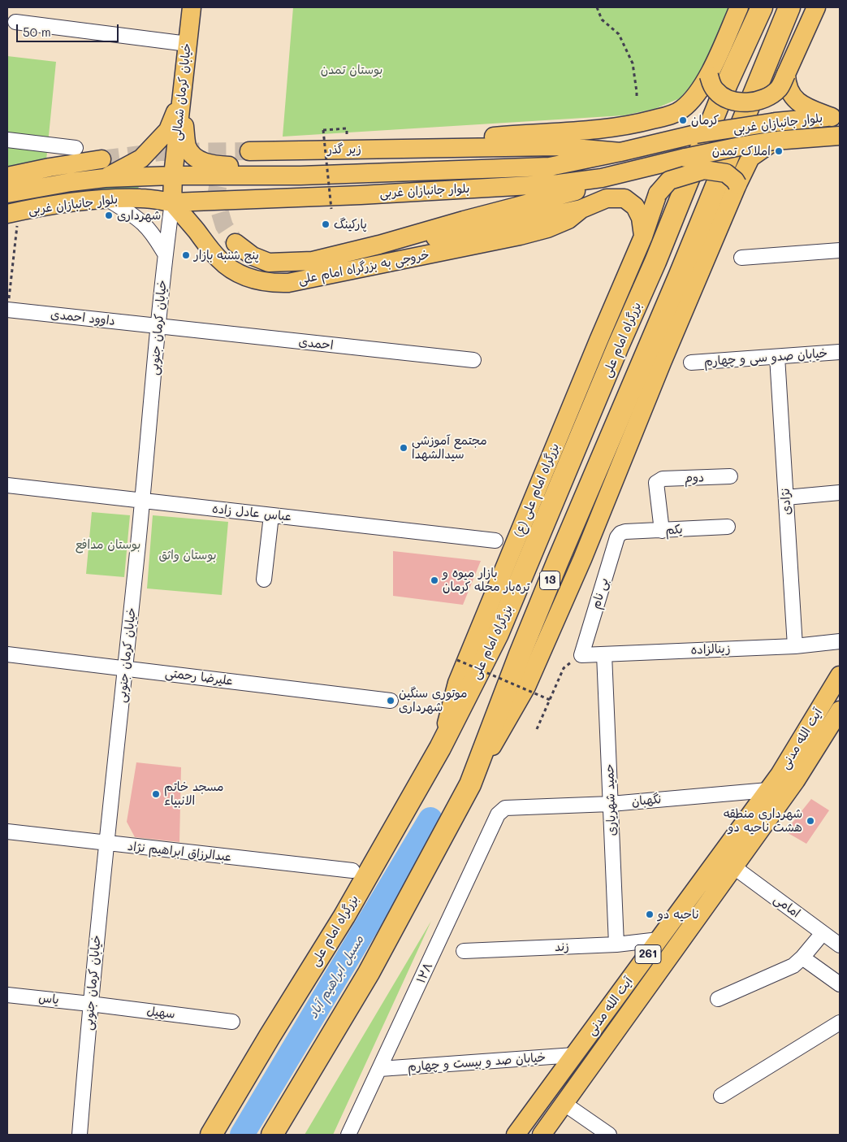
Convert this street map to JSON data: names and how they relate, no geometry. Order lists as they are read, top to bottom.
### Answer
{
  "streets": {
    "highway": ["بزرگراه امام علی", "13"],
    "main road": [
      "خیابان کرمان شمالی",
      "بلوار جانبازان غربی",
      "زیر گذر",
      "خروجی به بزرگراه امام علی",
      "خیابان کرمان جنوبی",
      "بزرگراه امام علی (ع)",
      "آیت الله مدنی",
      "261"
    ],
    "street": [
      "داوود احمدی",
      "احمدی",
      "خیابان صدو سی و چهارم",
      "دوم",
      "نژادی",
      "عباس عادل زاده",
      "یکم",
      "بی نام",
      "زینالزاده",
      "علیرضا رحمتی",
      "حمید شهریاری",
      "نگهبان",
      "عبدالرزاق ابراهیم نژاد",
      "امامی",
      "زند",
      "۱۲۸",
      "یاس",
      "سهیل",
      "خیابان صد و بیست و چهارم"
    ]
  },
  "crossings": [
    ["خیابان کرمان شمالی", "بلوار جانبازان غربی"],
    ["خیابان کرمان شمالی", "خیابان کرمان جنوبی"],
    ["بلوار جانبازان غربی", "زیر گذر"],
    ["بلوار جانبازان غربی", "خروجی به بزرگراه امام علی"],
    ["بلوار جانبازان غربی", "خیابان کرمان جنوبی"],
    ["خروجی به بزرگراه امام علی", "خیابان کرمان جنوبی"],
    ["داوود احمدی", "خیابان کرمان جنوبی"],
    ["داوود احمدی", "احمدی"],
    ["خیابان کرمان جنوبی", "احمدی"],
    ["خیابان کرمان جنوبی", "عباس عادل زاده"],
    ["خیابان کرمان جنوبی", "علیرضا رحمتی"],
    ["خیابان کرمان جنوبی", "عبدالرزاق ابراهیم نژاد"],
    ["خیابان کرمان جنوبی", "یاس"],
    ["خیابان کرمان جنوبی", "سهیل"],
    ["بزرگراه امام علی", "بزرگراه امام علی (ع)"],
    ["خیابان صدو سی و چهارم", "نژادی"],
    ["دوم", "یکم"],
    ["نژادی", "زینالزاده"],
    ["یکم", "بی نام"],
    ["بی نام", "زینالزاده"],
    ["زینالزاده", "حمید شهریاری"],
    ["آیت الله مدنی", "نگهبان"],
    ["آیت الله مدنی", "امامی"],
    ["آیت الله مدنی", "زند"],
    ["آیت الله مدنی", "261"],
    ["آیت الله مدنی", "خیابان صد و بیست و چهارم"],
    ["حمید شهریاری", "نگهبان"],
    ["حمید شهریاری", "زند"],
    ["نگهبان", "۱۲۸"],
    ["امامی", "261"],
    ["۱۲۸", "خیابان صد و بیست و چهارم"],
    ["یاس", "سهیل"]
  ],
  "water": ["مسیل ابراهیم آباد"],
  "parks": ["بوستان تمدن", "بوستان مدافع", "بوستان واثق"],
  "places": [
    "کرمان",
    "املاک تمدن",
    "شهرداری",
    "پارکینگ",
    "پنج شنبه بازار",
    "مجتمع آموزشی سیدالشهدا",
    "بازار میوه و تره‌بار محله کرمان",
    "موتوری سنگین شهرداری",
    "مسجد خاتم الانبیاء",
    "شهرداری منطقه هشت ناحیه دو",
    "ناحیه دو"
  ],
  "scale_bar": "50 m"
}
